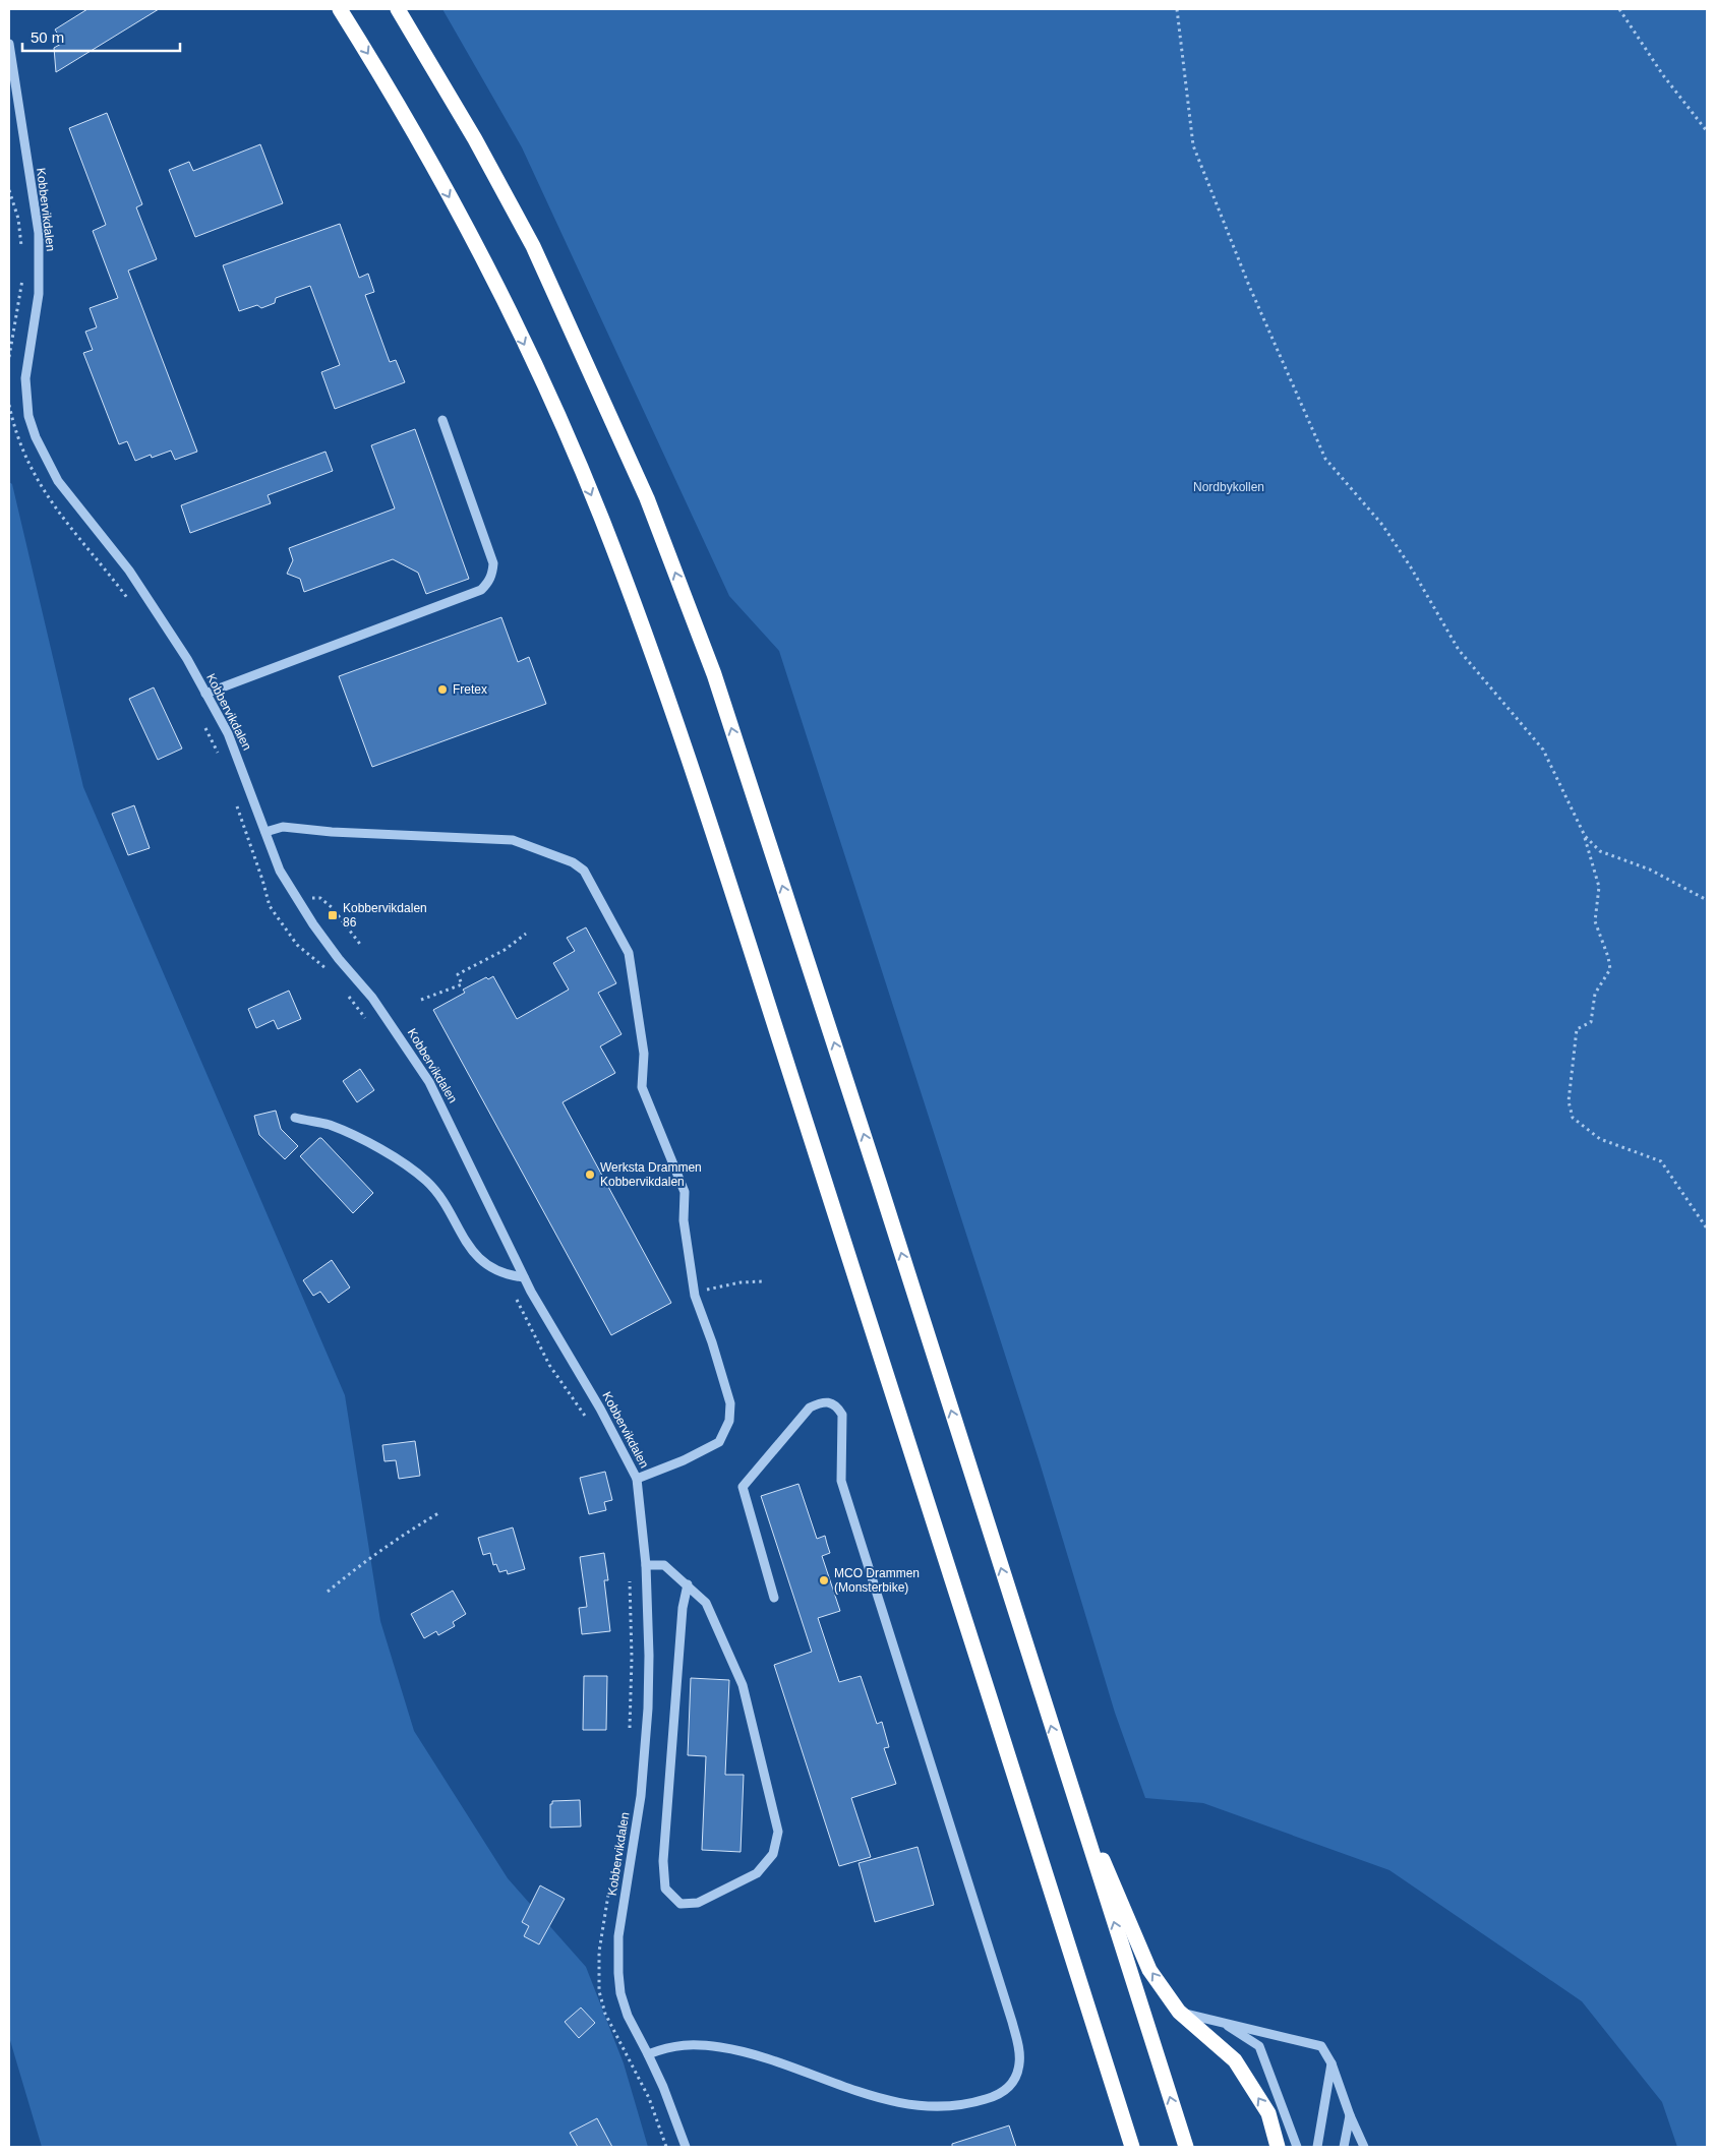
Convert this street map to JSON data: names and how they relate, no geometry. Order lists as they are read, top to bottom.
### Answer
{
  "streets": {
    "street": ["Kobbervikdalen"]
  },
  "parks": ["Nordbykollen"],
  "places": {
    "other": ["Fretex", "Werksta Drammen Kobbervikdalen", "MCO Drammen (Monsterbike)"],
    "transit": ["Kobbervikdalen 86"]
  },
  "scale_bar": "50 m"
}
